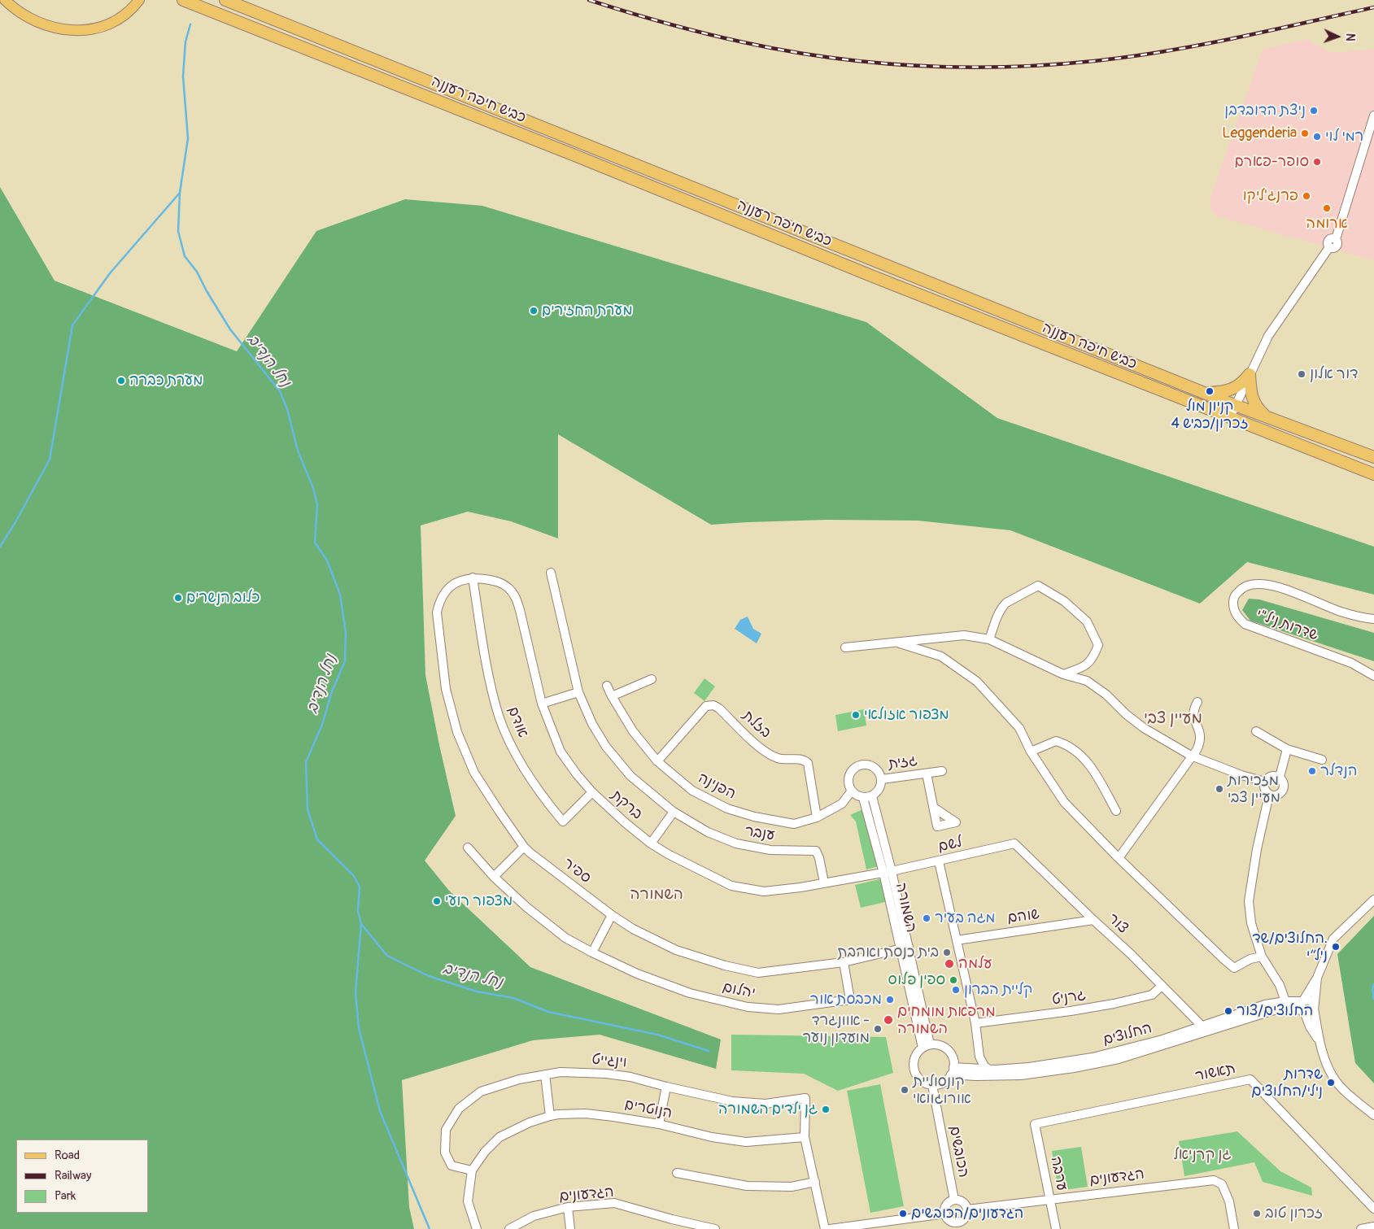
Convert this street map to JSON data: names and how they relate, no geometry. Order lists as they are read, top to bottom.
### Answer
{
  "streets": {
    "highway": ["כביש חיפה רעננה"],
    "street": [
      "שדרות ניל\"י",
      "אודם",
      "בזלת",
      "גזית",
      "הפנינה",
      "ברקת",
      "ענבר",
      "לשם",
      "ספיר",
      "השמורה",
      "שוהם",
      "צור",
      "יהלום",
      "גרניט",
      "החלוצים",
      "וינגייט",
      "תאשור",
      "הנוטרים",
      "הכובשים",
      "ערבה",
      "הגדעונים"
    ]
  },
  "crossings": [
    ["אודם", "ברקת"],
    ["אודם", "ספיר"],
    ["בזלת", "הפנינה"],
    ["גזית", "הפנינה"],
    ["גזית", "השמורה"],
    ["הפנינה", "השמורה"],
    ["ברקת", "ענבר"],
    ["ברקת", "לשם"],
    ["ברקת", "ספיר"],
    ["ברקת", "השמורה"],
    ["לשם", "השמורה"],
    ["לשם", "צור"],
    ["ספיר", "השמורה"],
    ["ספיר", "יהלום"],
    ["השמורה", "החלוצים"],
    ["השמורה", "הכובשים"],
    ["שוהם", "צור"],
    ["צור", "גרניט"],
    ["צור", "החלוצים"],
    ["החלוצים", "הכובשים"],
    ["וינגייט", "הנוטרים"],
    ["תאשור", "ערבה"],
    ["הכובשים", "הגדעונים"],
    ["ערבה", "הגדעונים"]
  ],
  "districts": ["מעיין צבי", "השמורה"],
  "water": ["נחל הנדיב"],
  "parks": ["גן קרניאל"],
  "places": [
    "ניצת הדובדבן",
    "Leggenderia",
    "רמי לוי",
    "סופר-פארם",
    "פרנג'ליקו",
    "ארומה",
    "מערת החזירים",
    "דור אלון",
    "מערת כברה",
    "קניון מול זכרון/כביש 4",
    "כלוב הנשרים",
    "מצפור אזולאי",
    "הנדלר",
    "מזכירות מעיין צבי",
    "מצפור רועי",
    "מגה בעיר",
    "החלוצים/שד. ניל״י",
    "בית כנסת ואהבת",
    "עלמה",
    "ספין פלוס",
    "קליית הברון",
    "מכבסת אור",
    "החלוצים/צור",
    "מרפאת מומחים השמורה",
    "אוונגרד - מועדון נוער",
    "שדרות נילי/החלוצים",
    "קונסוליית אורוגוואי",
    "גן ילדים השמורה",
    "הגדעונים/הכובשים",
    "זכרון טוב"
  ],
  "legend": ["Road", "Railway", "Park"],
  "north": "right"
}
